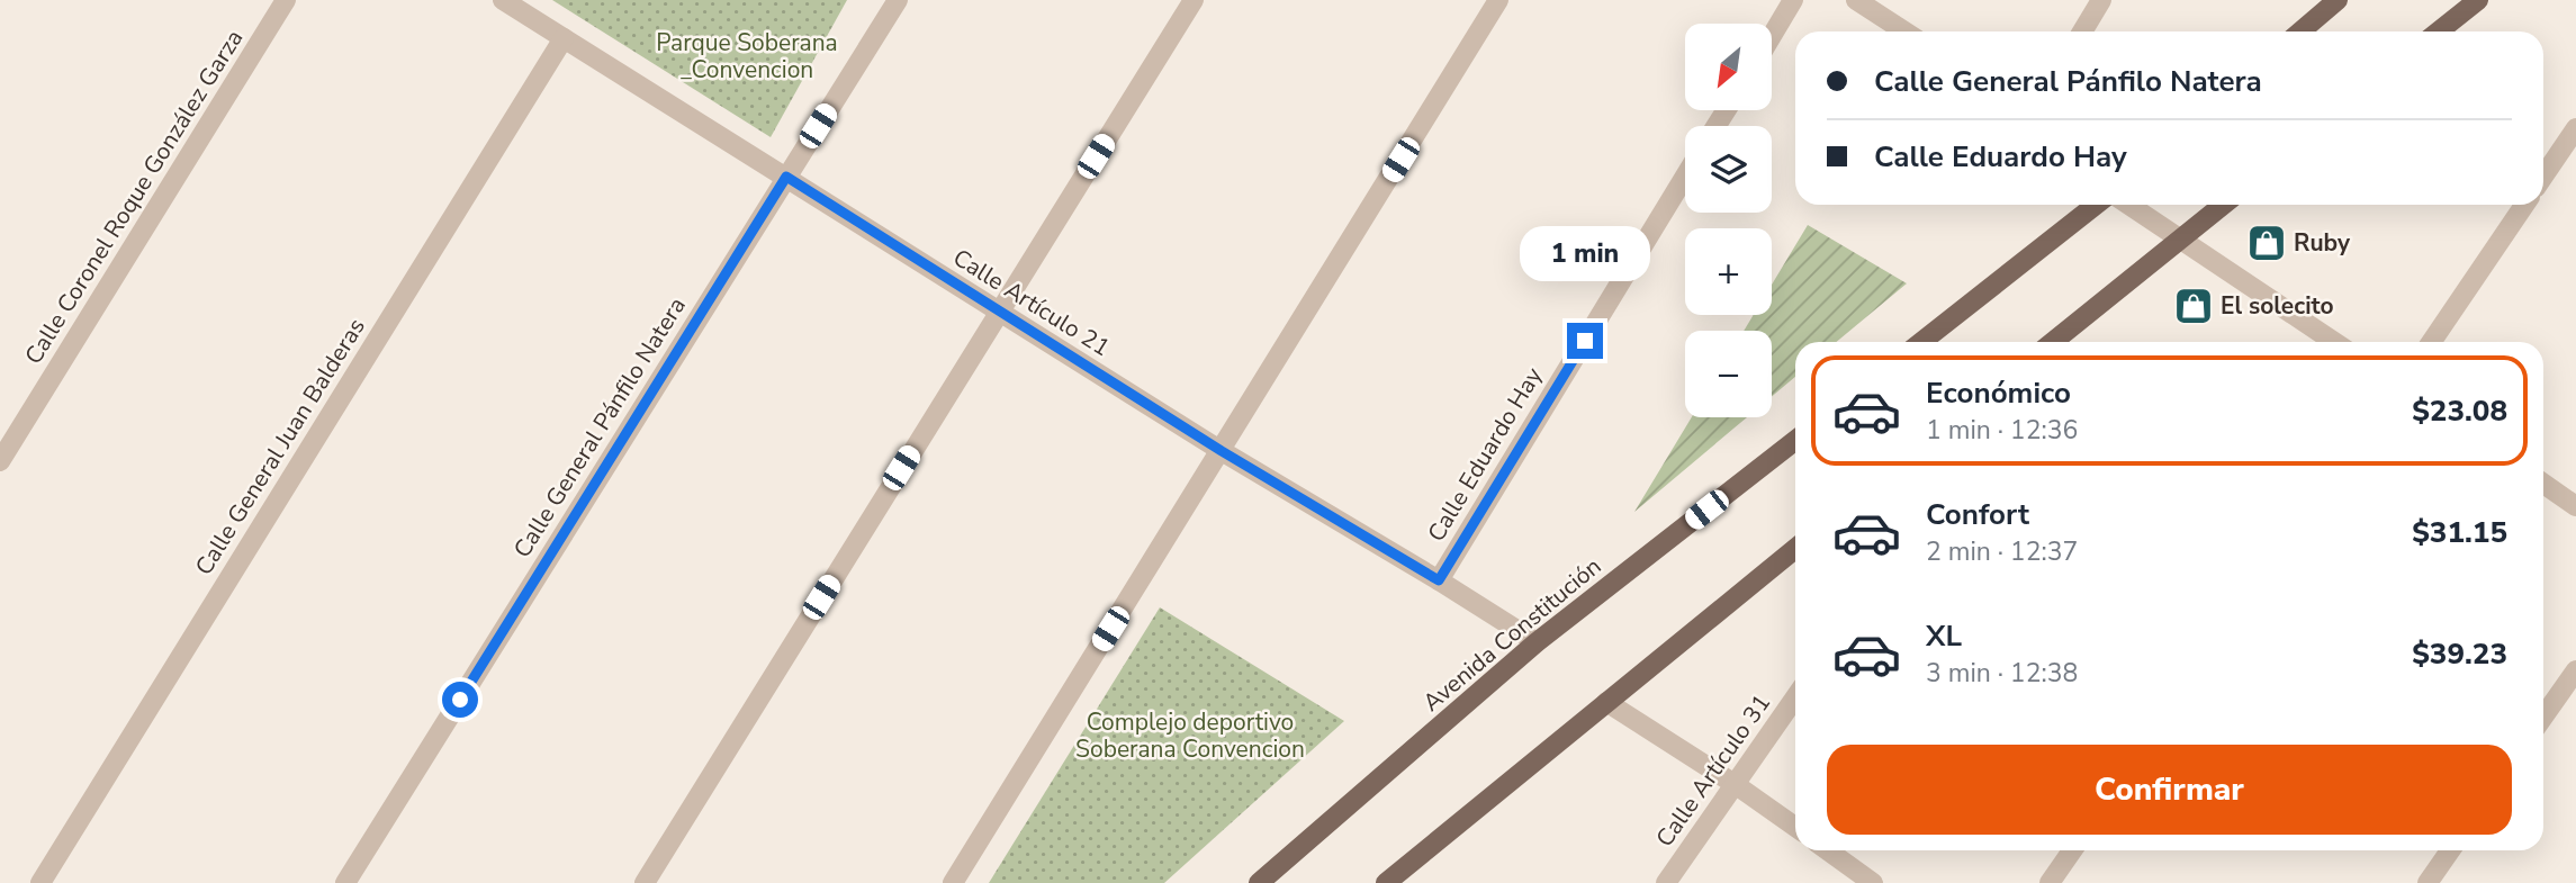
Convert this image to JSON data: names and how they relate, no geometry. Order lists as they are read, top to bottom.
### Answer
{
  "streets": {
    "main road": ["Avenida Constitución"],
    "street": [
      "Calle Coronel Roque González Garza",
      "Calle Artículo 21",
      "Calle General Pánfilo Natera",
      "Calle General Juan Balderas",
      "Calle Eduardo Hay",
      "Calle Artículo 31"
    ]
  },
  "crossings": [
    ["Calle Artículo 21", "Calle General Pánfilo Natera"],
    ["Calle Artículo 21", "Calle General Juan Balderas"],
    ["Calle Artículo 21", "Calle Eduardo Hay"],
    ["Calle Artículo 21", "Avenida Constitución"]
  ],
  "parks": ["Parque Soberana _Convencion", "Complejo deportivo Soberana Convencion"],
  "places": {
    "shop": ["Ruby", "El solecito"]
  },
  "north": "bottom left",
  "page": {
    "map_buttons": ["+", "−"],
    "banner": ["Calle General Pánfilo Natera", "Calle Eduardo Hay"],
    "bubble": "1 min",
    "list": [
      {
        "name": "Económico",
        "note": "1 min · 12:36",
        "value": "$23.08"
      },
      {
        "name": "Confort",
        "note": "2 min · 12:37",
        "value": "$31.15"
      },
      {
        "name": "XL",
        "note": "3 min · 12:38",
        "value": "$39.23"
      }
    ],
    "buttons": "Confirmar"
  }
}
